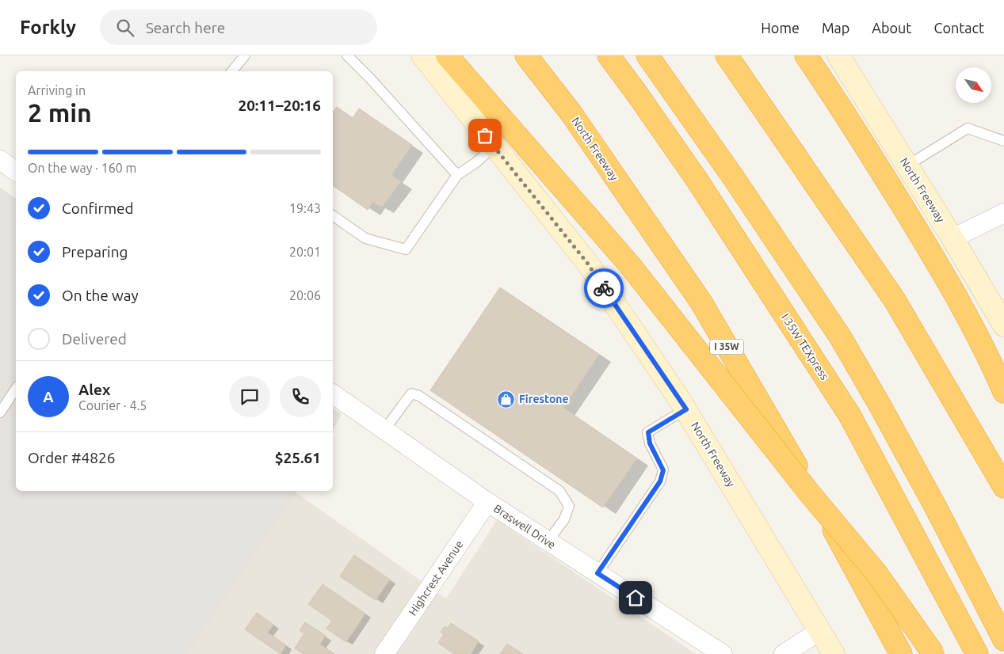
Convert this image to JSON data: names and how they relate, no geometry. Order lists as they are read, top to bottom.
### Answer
{
  "streets": {
    "highway": ["North Freeway", "I 35W", "I 35W TEXpress"],
    "street": ["Braswell Drive", "Highcrest Avenue"]
  },
  "crossings": [
    ["Braswell Drive", "Highcrest Avenue"]
  ],
  "places": {
    "shop": ["Firestone"]
  },
  "north": "bottom right",
  "page": {
    "header": "Forkly",
    "search": "Search here",
    "nav": [
      "Home",
      "Map",
      "About",
      "Contact"
    ],
    "heading": ["2 min", "Arriving in", "20:11–20:16"],
    "panel": [
      "Alex",
      "Courier · 4.5",
      "Order #4826",
      "$25.61"
    ],
    "bar": "On the way · 160 m",
    "list": [
      ["Confirmed", "19:43"],
      ["Preparing", "20:01"],
      ["On the way", "20:06"],
      "Delivered"
    ],
    "round": "A"
  }
}
